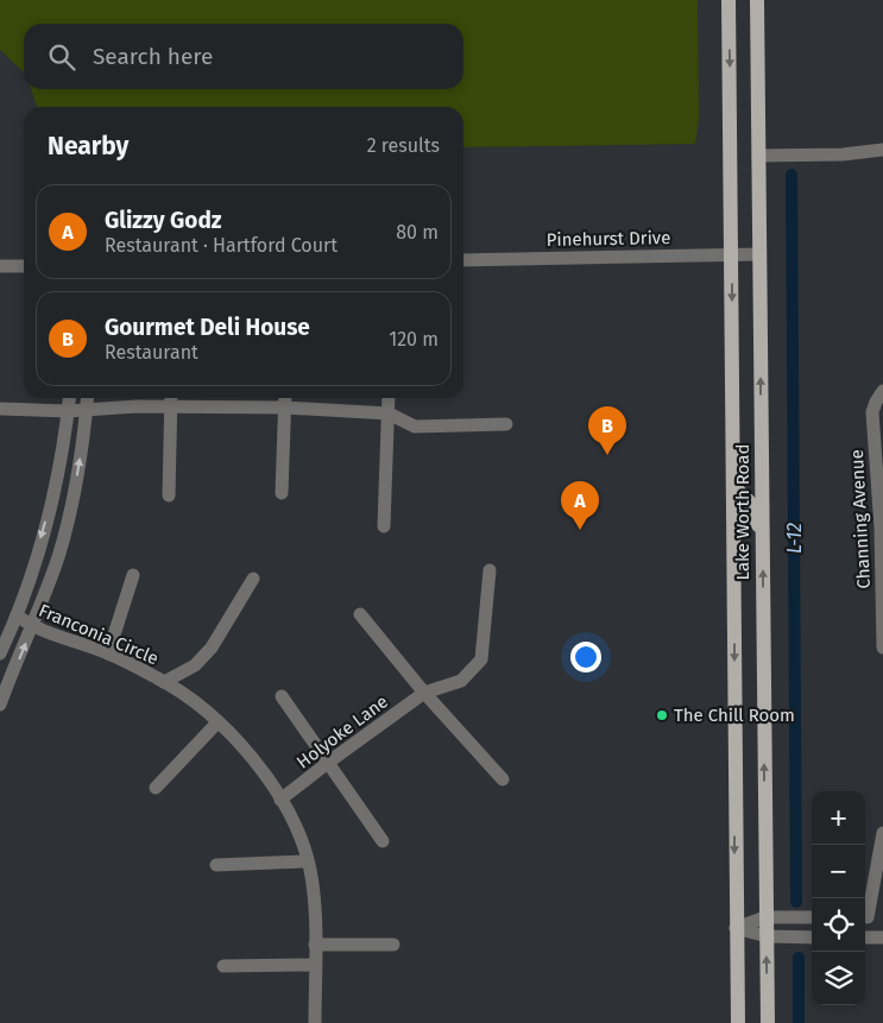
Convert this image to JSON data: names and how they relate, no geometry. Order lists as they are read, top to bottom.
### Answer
{
  "streets": {
    "main road": ["Lake Worth Road"],
    "street": [
      "Pinehurst Drive",
      "Channing Avenue",
      "Franconia Circle",
      "Holyoke Lane"
    ]
  },
  "crossings": [
    ["Pinehurst Drive", "Lake Worth Road"],
    ["Franconia Circle", "Holyoke Lane"]
  ],
  "water": ["L-12"],
  "places": ["The Chill Room"],
  "page": {
    "search": "Search here",
    "heading": ["Nearby", "2 results"],
    "list": [
      {
        "mark": "A",
        "name": "Glizzy Godz",
        "note": "Restaurant · Hartford Court",
        "value": "80 m"
      },
      {
        "mark": "B",
        "name": "Gourmet Deli House",
        "note": "Restaurant",
        "value": "120 m"
      }
    ],
    "pins": ["B", "A"],
    "map_buttons": ["+", "−"]
  }
}
